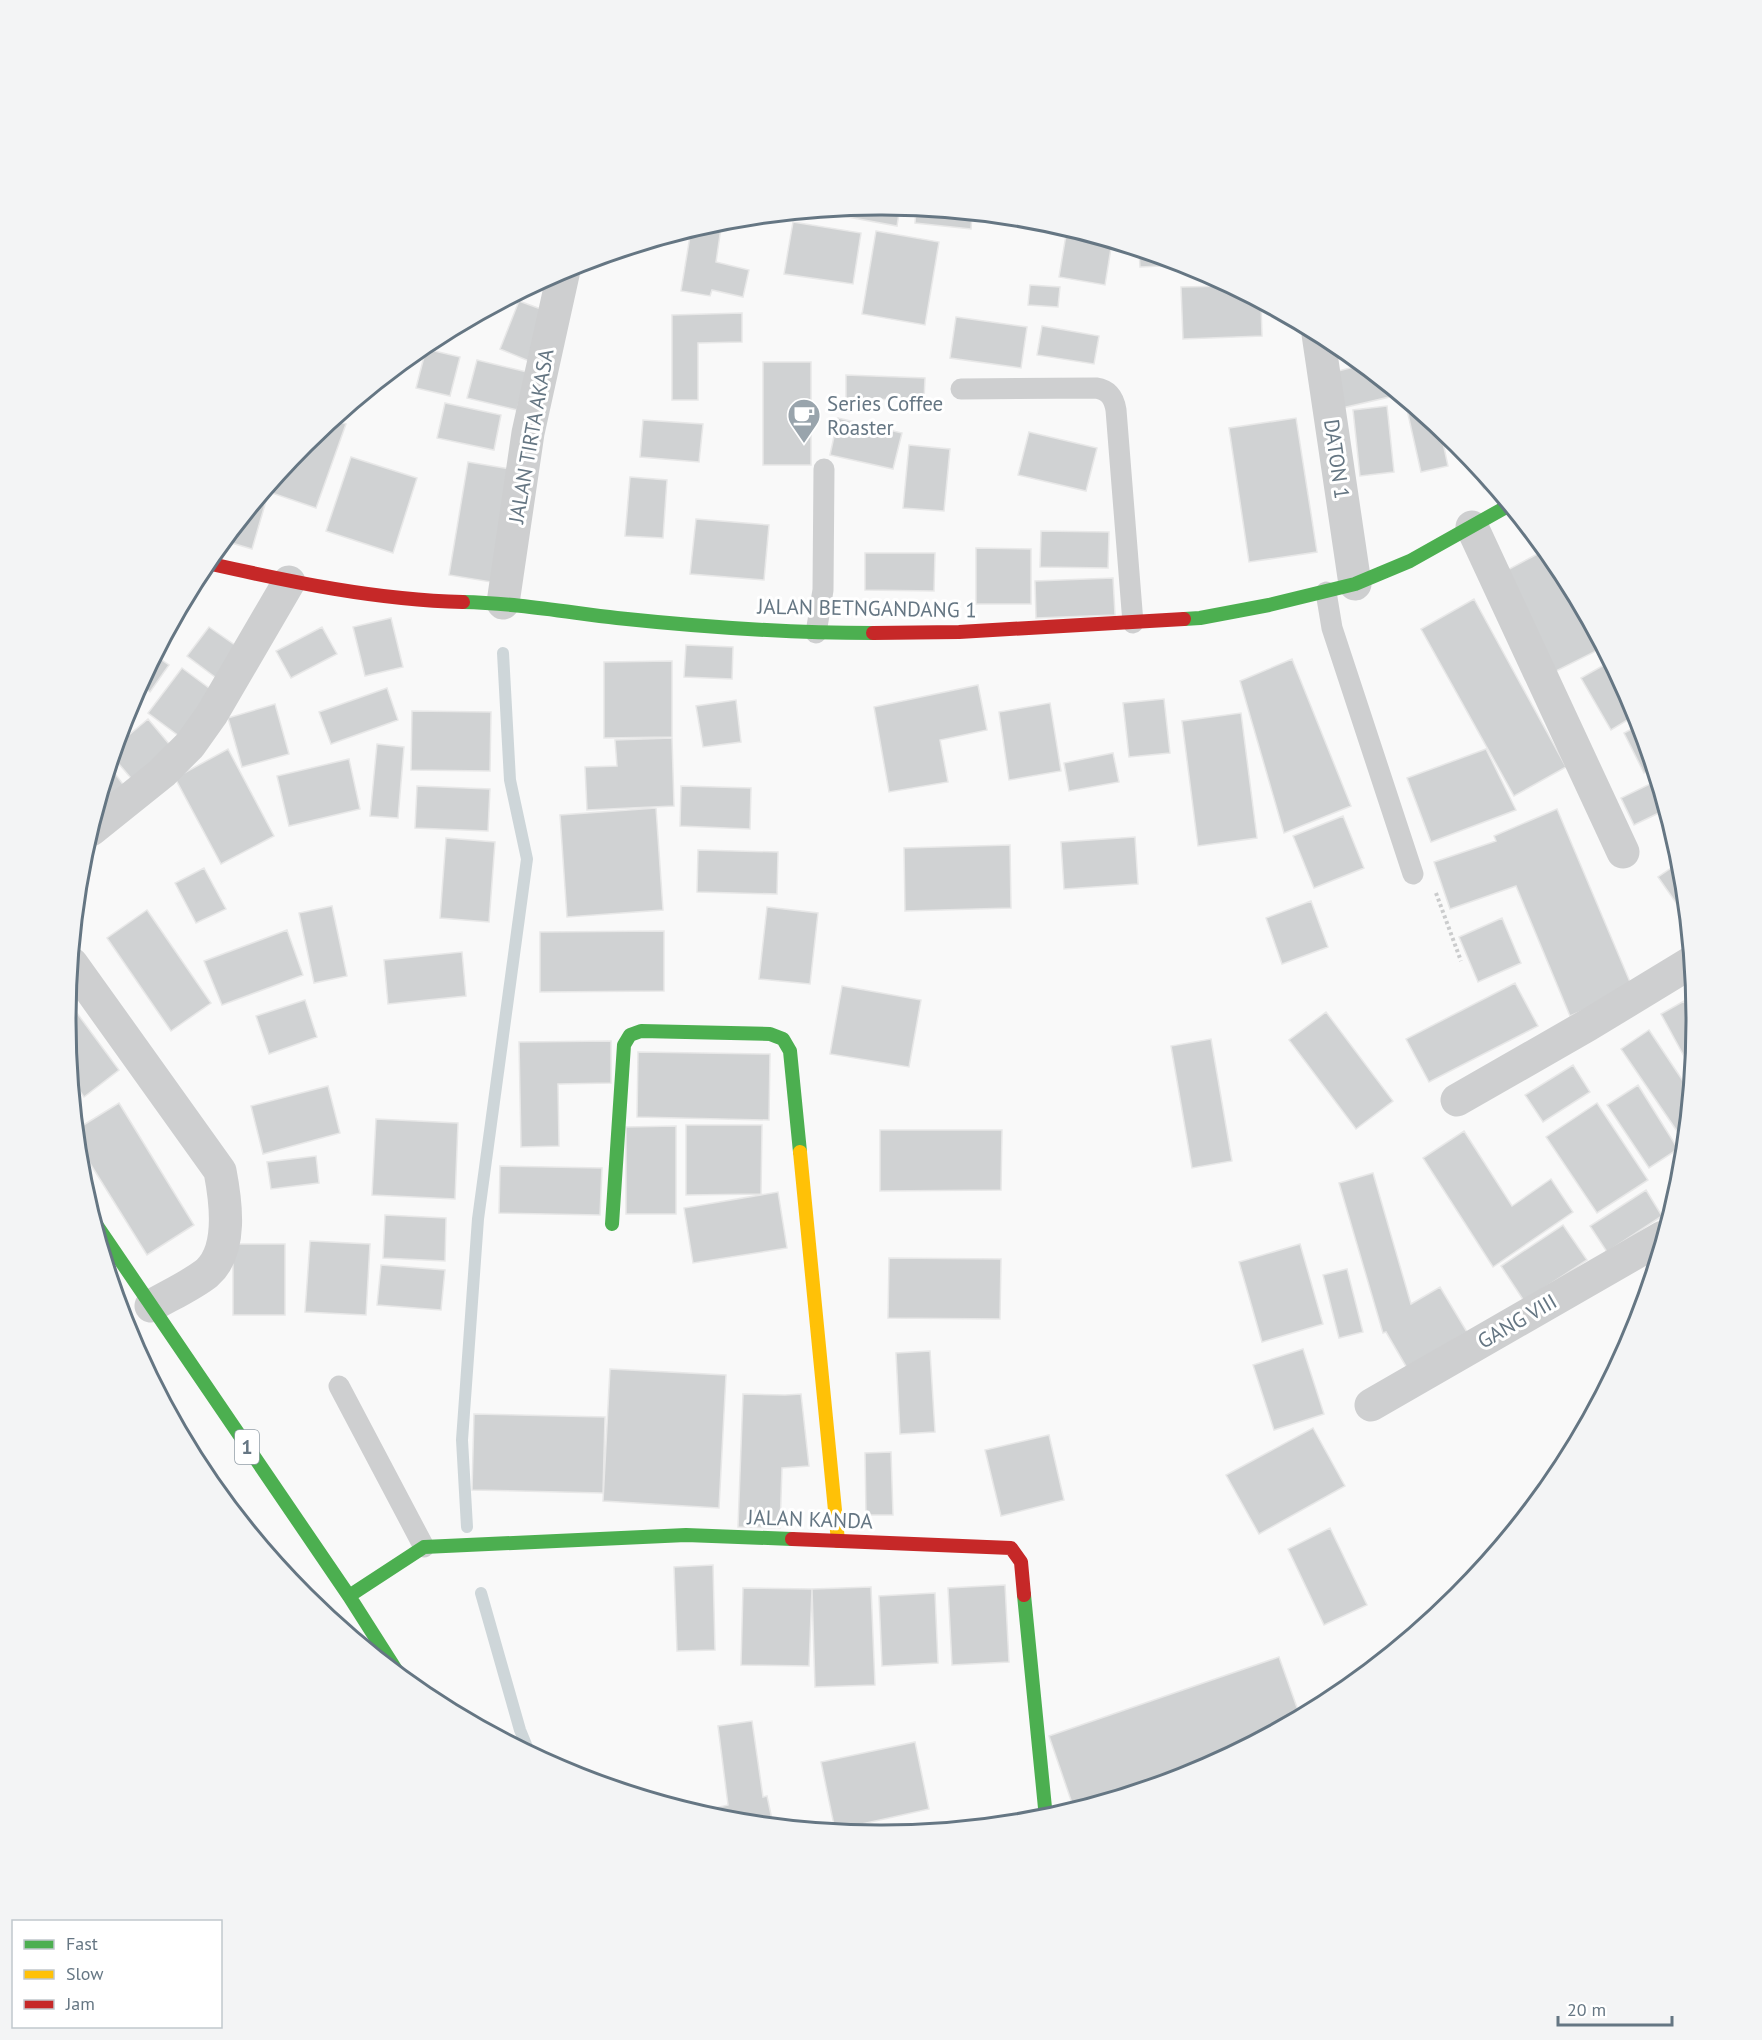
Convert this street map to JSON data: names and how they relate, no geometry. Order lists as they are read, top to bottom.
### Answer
{
  "streets": {
    "main road": ["JALAN BETNGANDANG 1", "1", "JALAN KANDA"],
    "street": ["JALAN TIRTA AKASA", "DATON 1", "GANG VIII"]
  },
  "crossings": [
    ["JALAN TIRTA AKASA", "JALAN BETNGANDANG 1"],
    ["DATON 1", "JALAN BETNGANDANG 1"],
    ["1", "JALAN KANDA"]
  ],
  "places": {
    "cafe": ["Series Coffee Roaster"]
  },
  "legend": ["Fast", "Slow", "Jam"],
  "scale_bar": "20 m"
}
